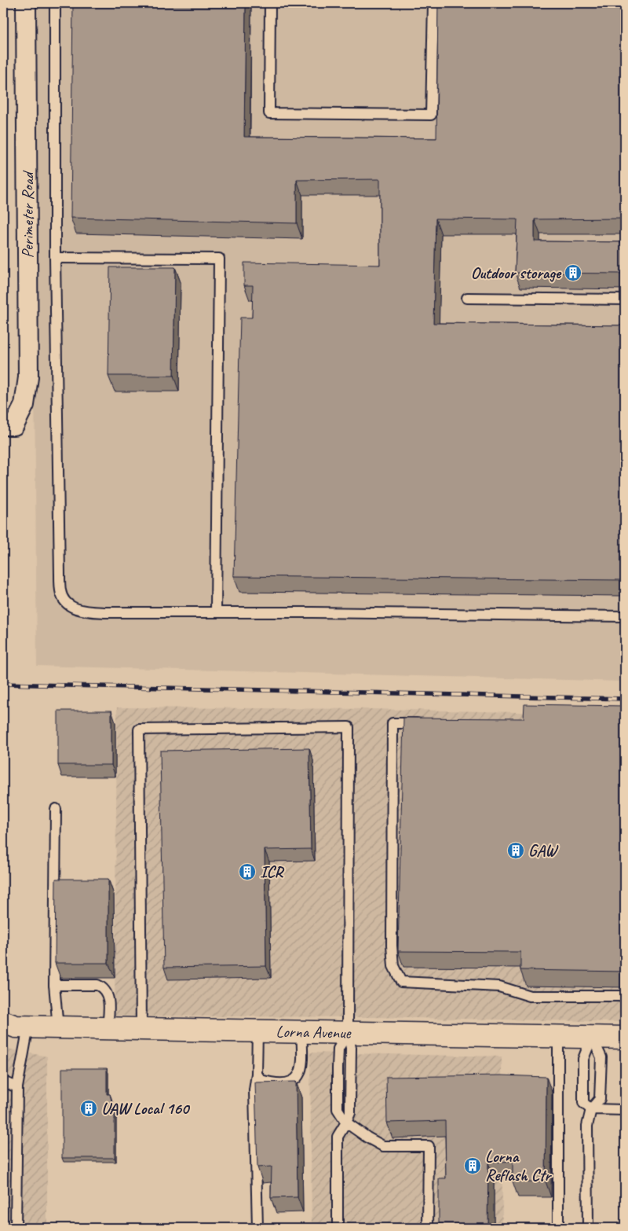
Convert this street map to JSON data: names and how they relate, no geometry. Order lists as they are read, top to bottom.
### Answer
{
  "streets": {
    "street": ["Perimeter Road", "Lorna Avenue"]
  },
  "places": {
    "building": [
      "Outdoor storage",
      "GAW",
      "ICR",
      "UAW Local 160",
      "Lorna Reflash Ctr"
    ]
  }
}
